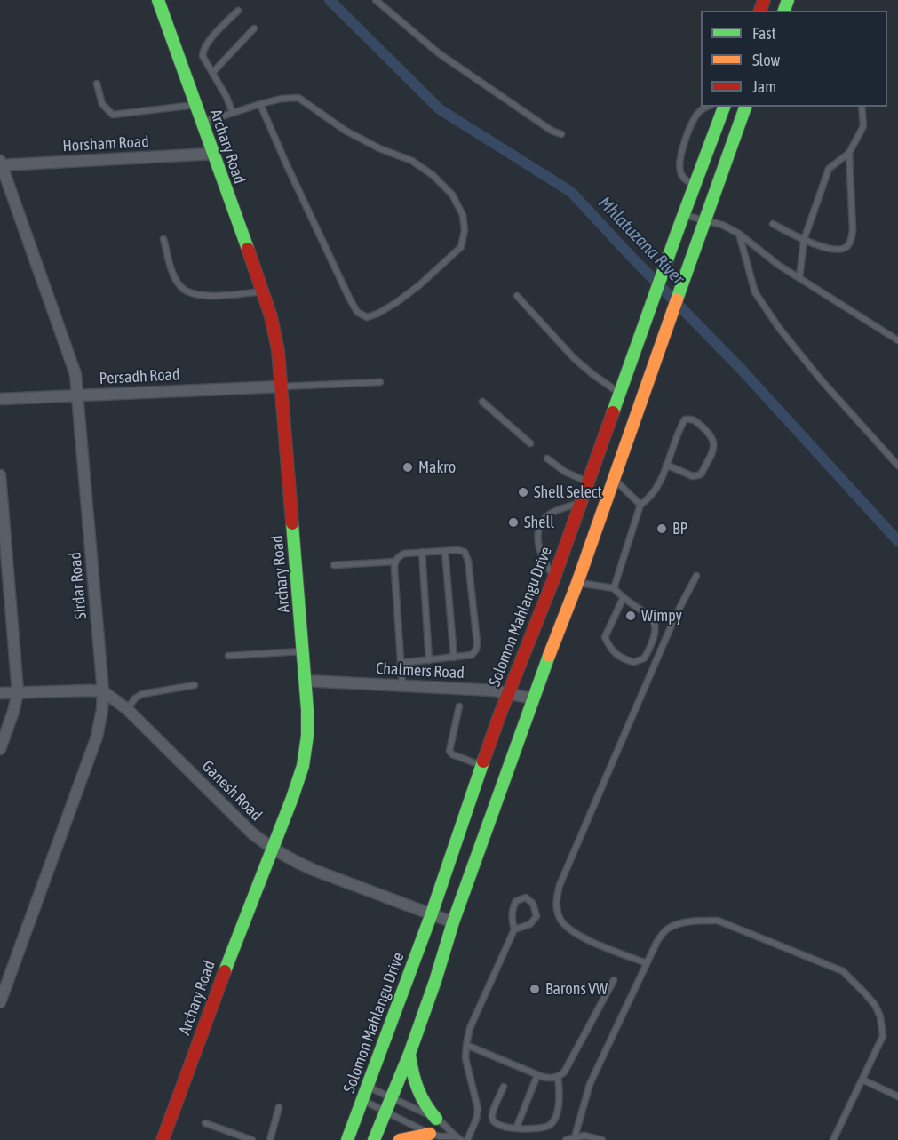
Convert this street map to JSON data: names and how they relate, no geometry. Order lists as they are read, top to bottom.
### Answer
{
  "streets": {
    "main road": ["Archary Road", "Solomon Mahlangu Drive"],
    "street": [
      "Horsham Road",
      "Persadh Road",
      "Sirdar Road",
      "Chalmers Road",
      "Ganesh Road"
    ]
  },
  "crossings": [
    ["Horsham Road", "Archary Road"],
    ["Horsham Road", "Sirdar Road"],
    ["Archary Road", "Persadh Road"],
    ["Archary Road", "Chalmers Road"],
    ["Archary Road", "Ganesh Road"],
    ["Persadh Road", "Sirdar Road"],
    ["Sirdar Road", "Ganesh Road"],
    ["Solomon Mahlangu Drive", "Chalmers Road"],
    ["Solomon Mahlangu Drive", "Ganesh Road"]
  ],
  "water": ["Mhlatuzana River"],
  "places": [
    "Makro",
    "Shell Select",
    "Shell",
    "BP",
    "Wimpy",
    "Barons VW"
  ],
  "legend": ["Fast", "Slow", "Jam"]
}
